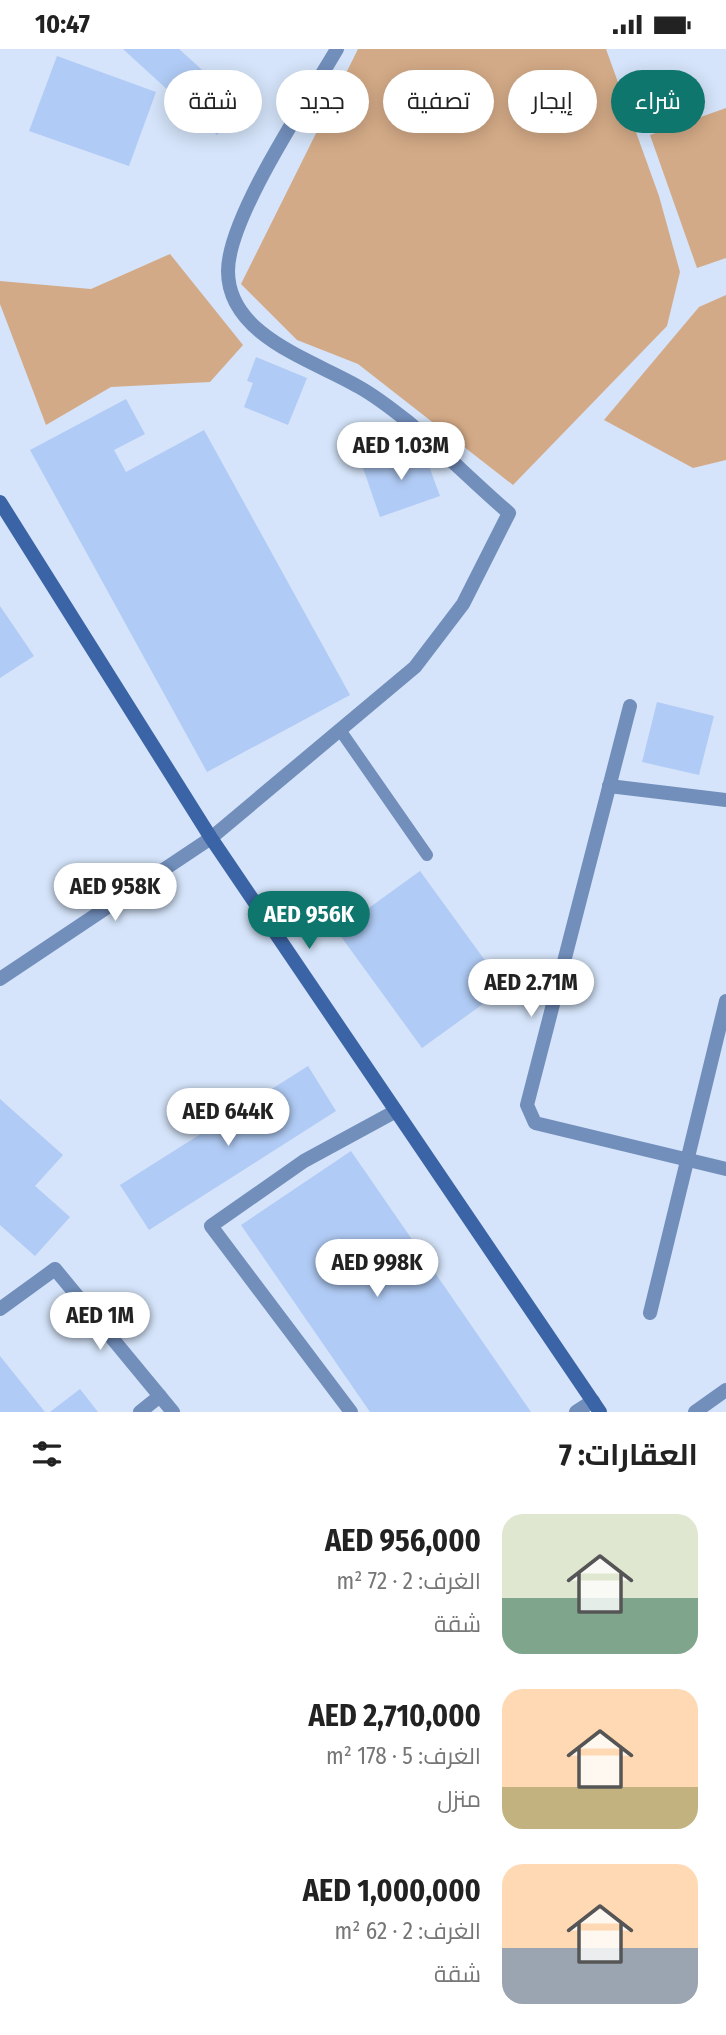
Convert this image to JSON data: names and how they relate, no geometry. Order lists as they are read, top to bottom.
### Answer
{
  "page": {
    "status": "10:47",
    "chip": [
      "شراء",
      "إيجار",
      "تصفية",
      "جديد",
      "شقة"
    ],
    "price": [
      "AED 1.03M",
      "AED 958K",
      "AED 956K",
      "AED 2.71M",
      "AED 644K",
      "AED 998K",
      "AED 1M"
    ],
    "heading": "العقارات: 7",
    "list": [
      {
        "name": "AED 956,000",
        "note": "الغرف: 2 · 72 m² · شقة"
      },
      {
        "name": "AED 2,710,000",
        "note": "الغرف: 5 · 178 m² · منزل"
      },
      {
        "name": "AED 1,000,000",
        "note": "الغرف: 2 · 62 m² · شقة"
      }
    ]
  }
}
